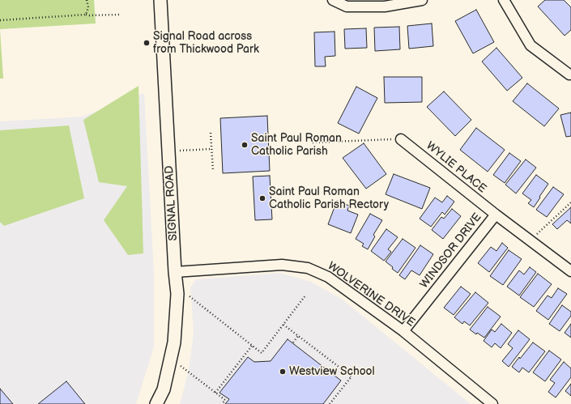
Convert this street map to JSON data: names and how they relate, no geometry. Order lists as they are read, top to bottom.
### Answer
{
  "streets": {
    "street": [
      "WYLIE PLACE",
      "SIGNAL ROAD",
      "WINDSOR DRIVE",
      "WOLVERINE DRIVE"
    ]
  },
  "crossings": [
    ["WYLIE PLACE", "WINDSOR DRIVE"],
    ["SIGNAL ROAD", "WOLVERINE DRIVE"],
    ["WINDSOR DRIVE", "WOLVERINE DRIVE"]
  ],
  "places": [
    "Signal Road across from Thickwood Park",
    "Saint Paul Roman Catholic Parish",
    "Saint Paul Roman Catholic Parish Rectory",
    "Westview School"
  ]
}
